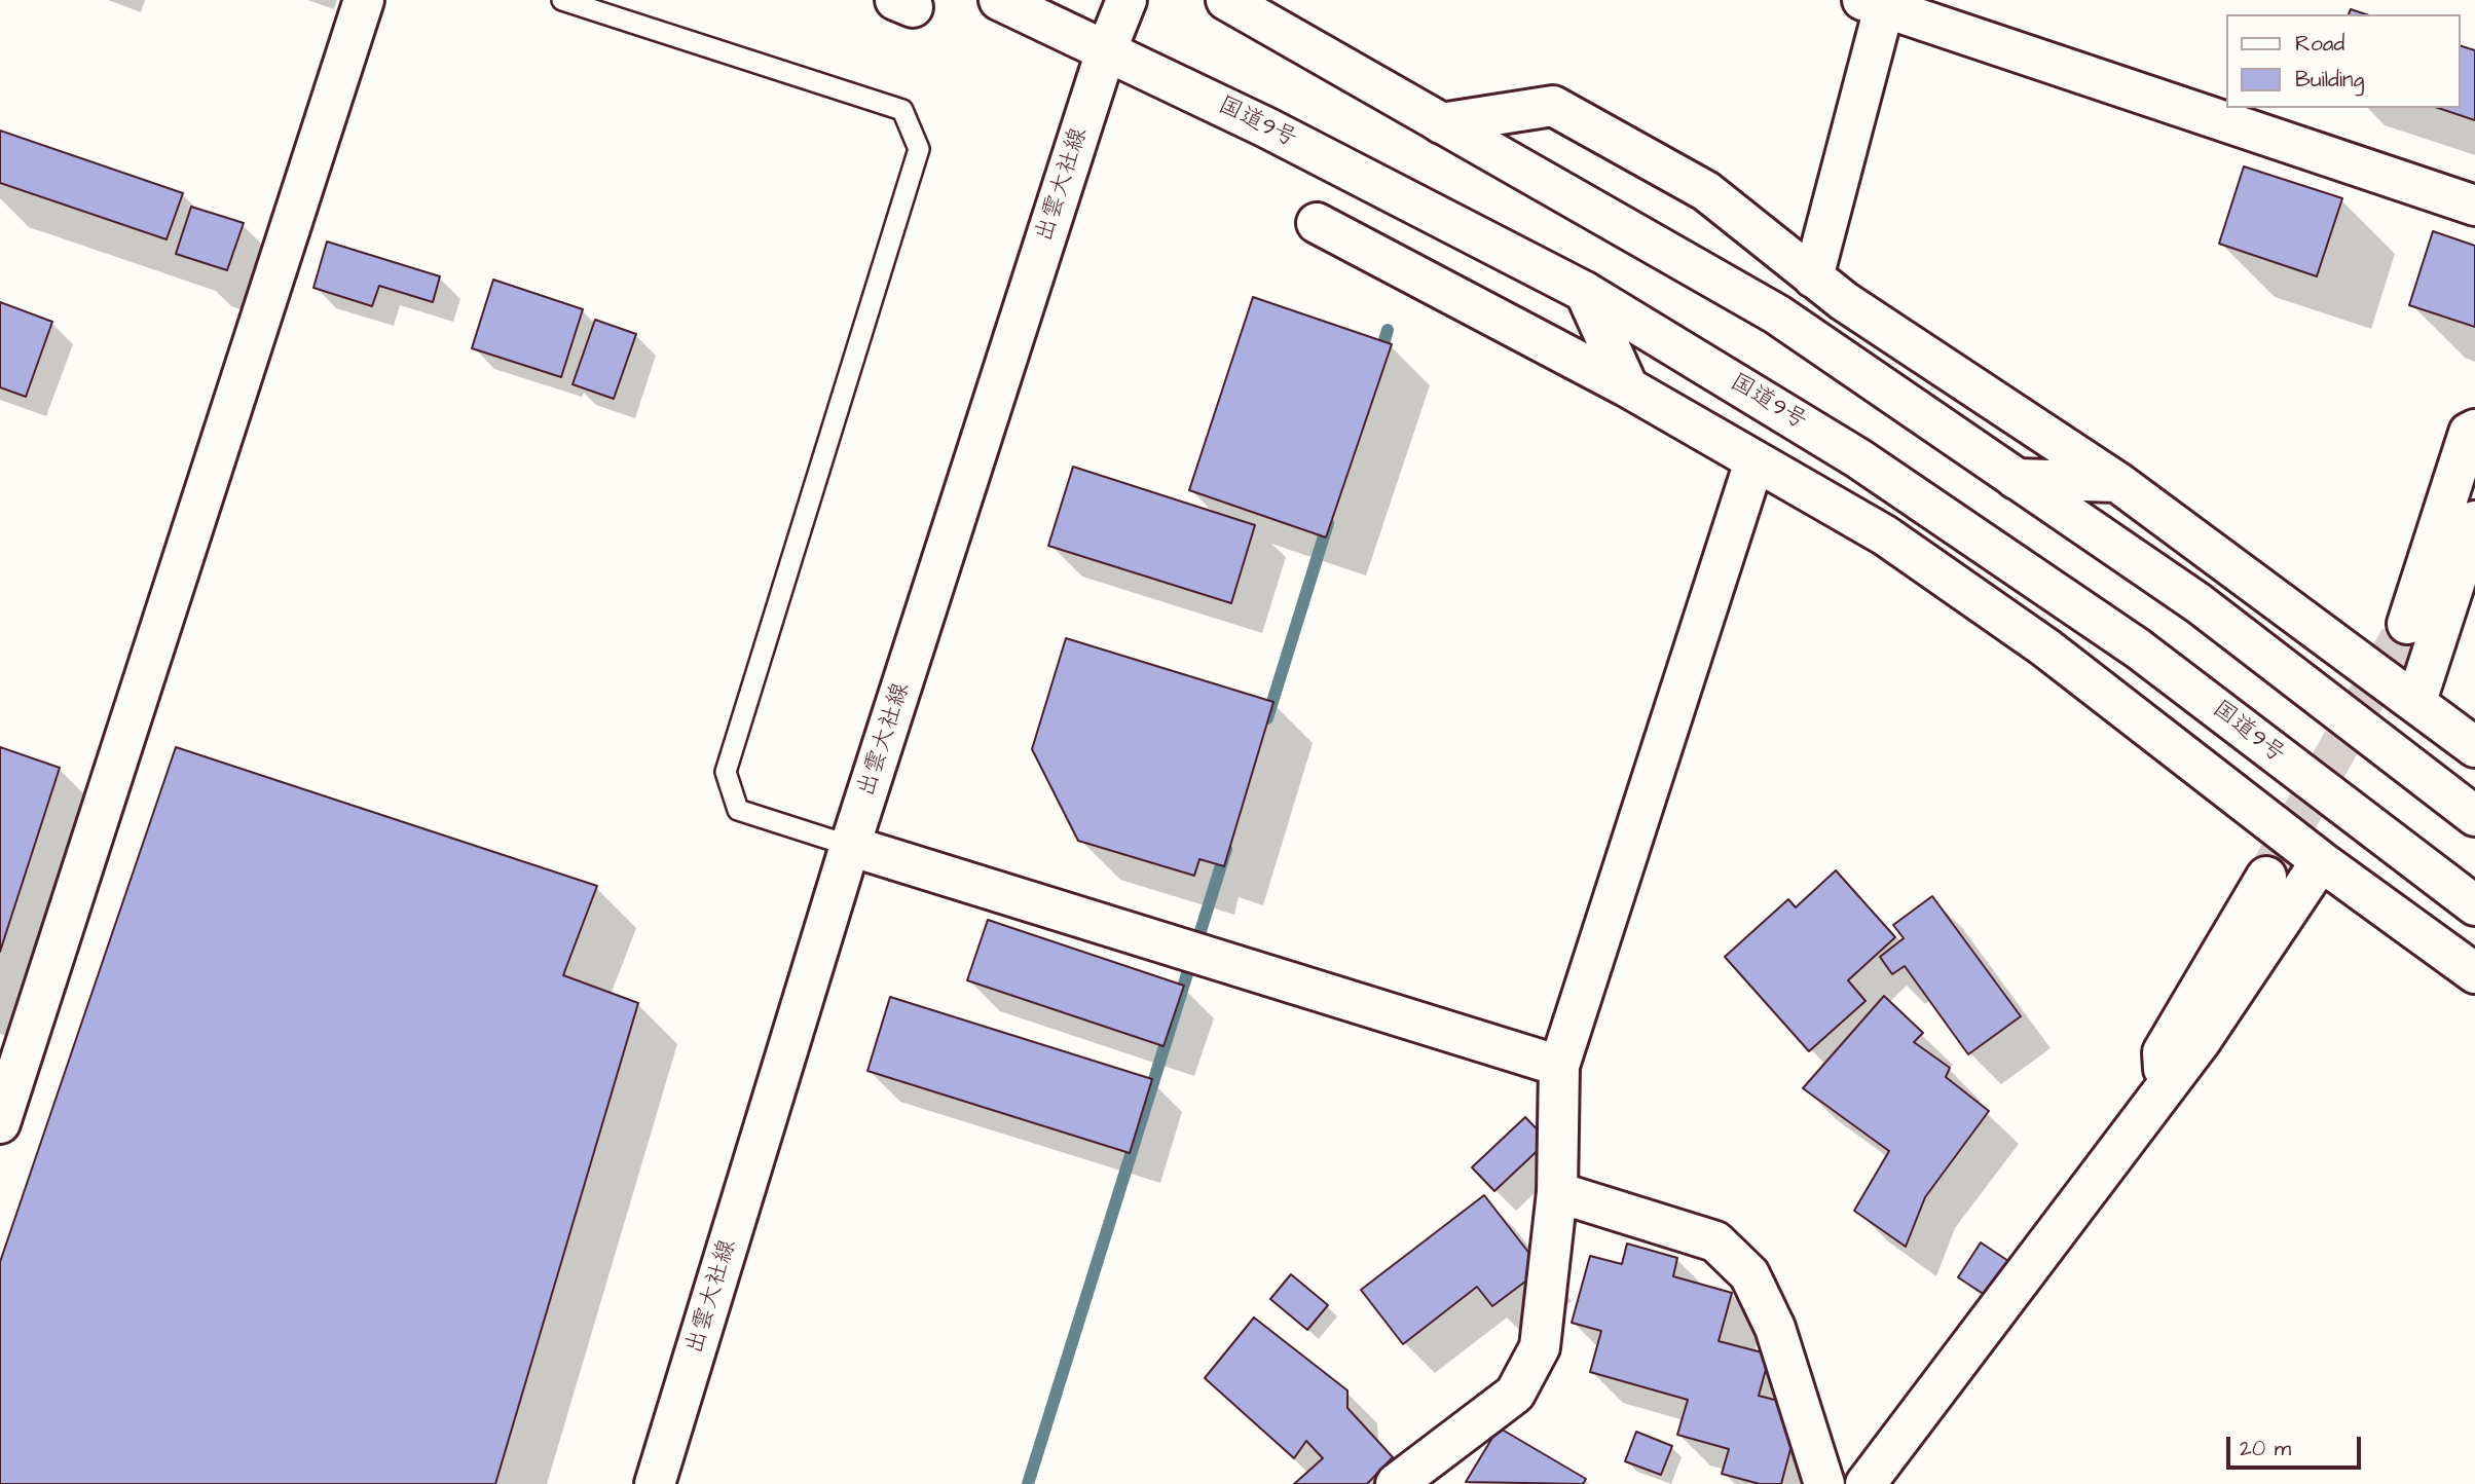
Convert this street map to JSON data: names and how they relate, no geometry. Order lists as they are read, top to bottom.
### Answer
{
  "streets": {
    "main road": ["国道9号", "出雲大社線"]
  },
  "crossings": [
    ["国道9号", "出雲大社線"]
  ],
  "legend": ["Road", "Building"],
  "scale_bar": "20 m"
}
